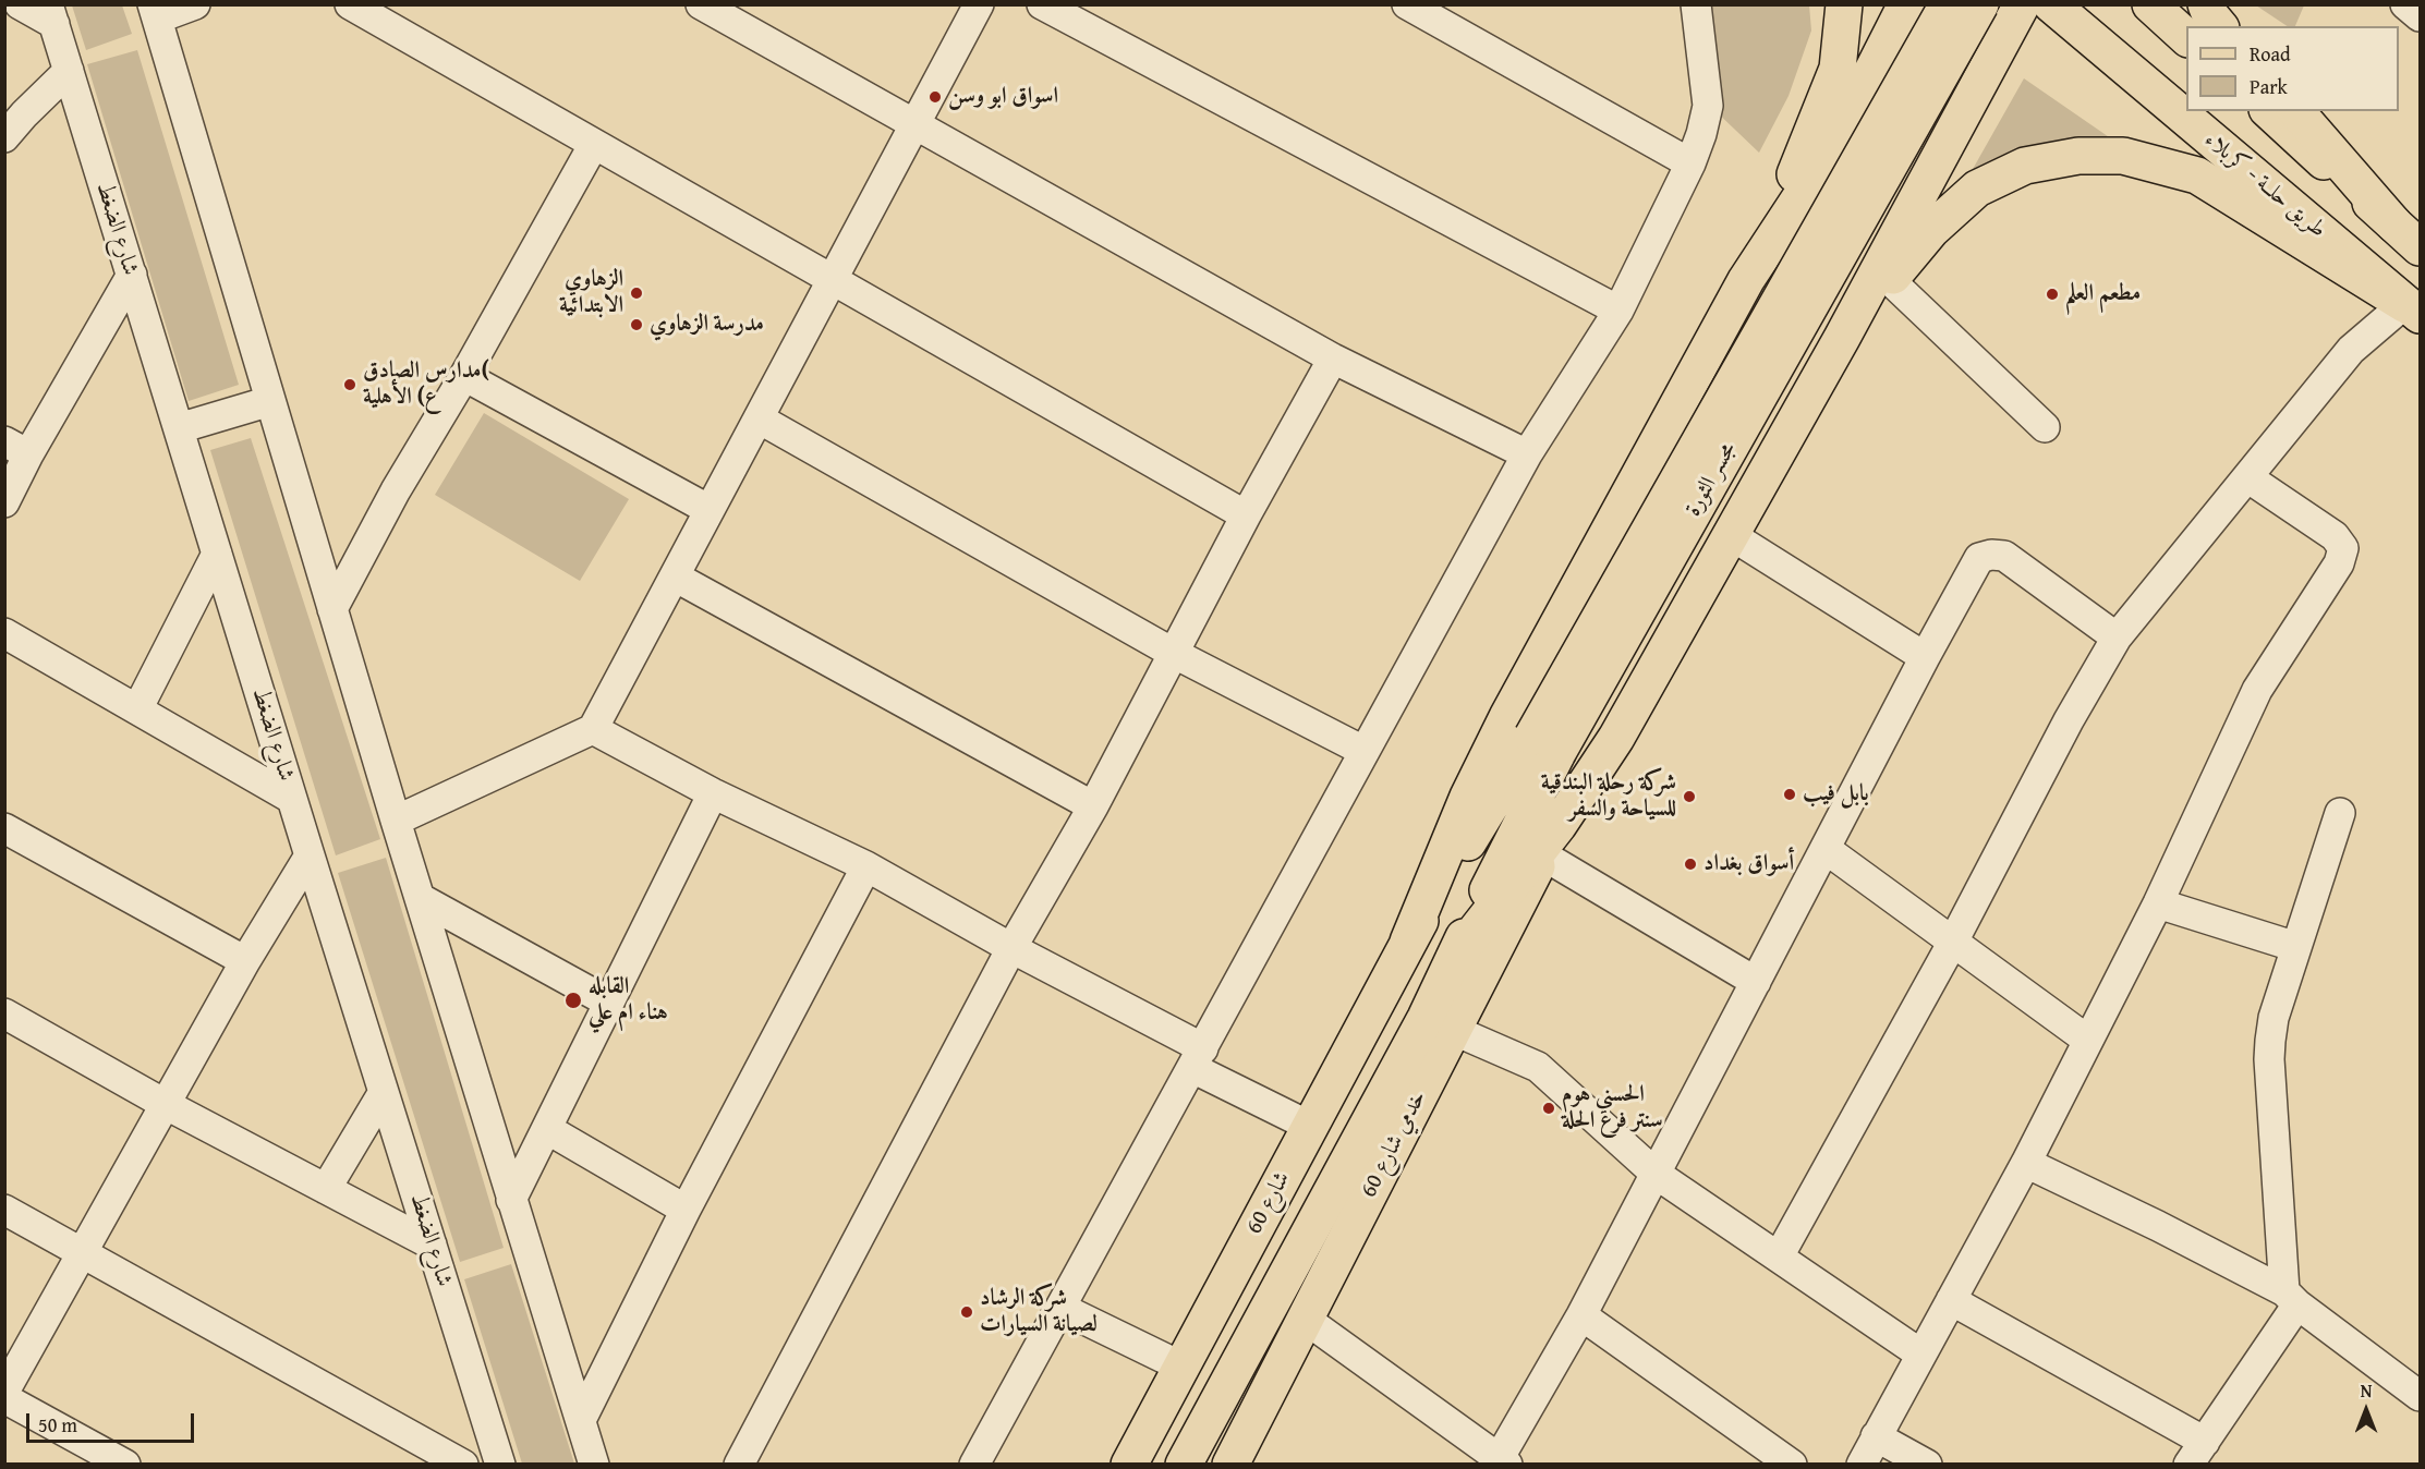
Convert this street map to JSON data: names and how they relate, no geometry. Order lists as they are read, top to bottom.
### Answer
{
  "streets": {
    "main road": [
      "طريق حلــة - كربلاء",
      "مجسر الثورة",
      "خدمي شارع 60",
      "شارع 60"
    ],
    "street": ["شارع الضغط"]
  },
  "crossings": [
    ["مجسر الثورة", "شارع 60"]
  ],
  "places": [
    "اسواق ابو وسن",
    "الزهاوي الابتدائية",
    "مطعم العلم",
    "مدرسة الزهاوي",
    "مدارس الصادق( ع) الأهلية",
    "بابل فيب",
    "شركة رحلة البندقية للسياحة والسفر",
    "أسواق بغداد",
    "القابله هناء ام علي",
    "الحسني هوم سنتر فرع الحلة",
    "شركة الرشاد لصيانة السيارات"
  ],
  "legend": ["Road", "Park"],
  "scale_bar": "50 m",
  "north": "top"
}
